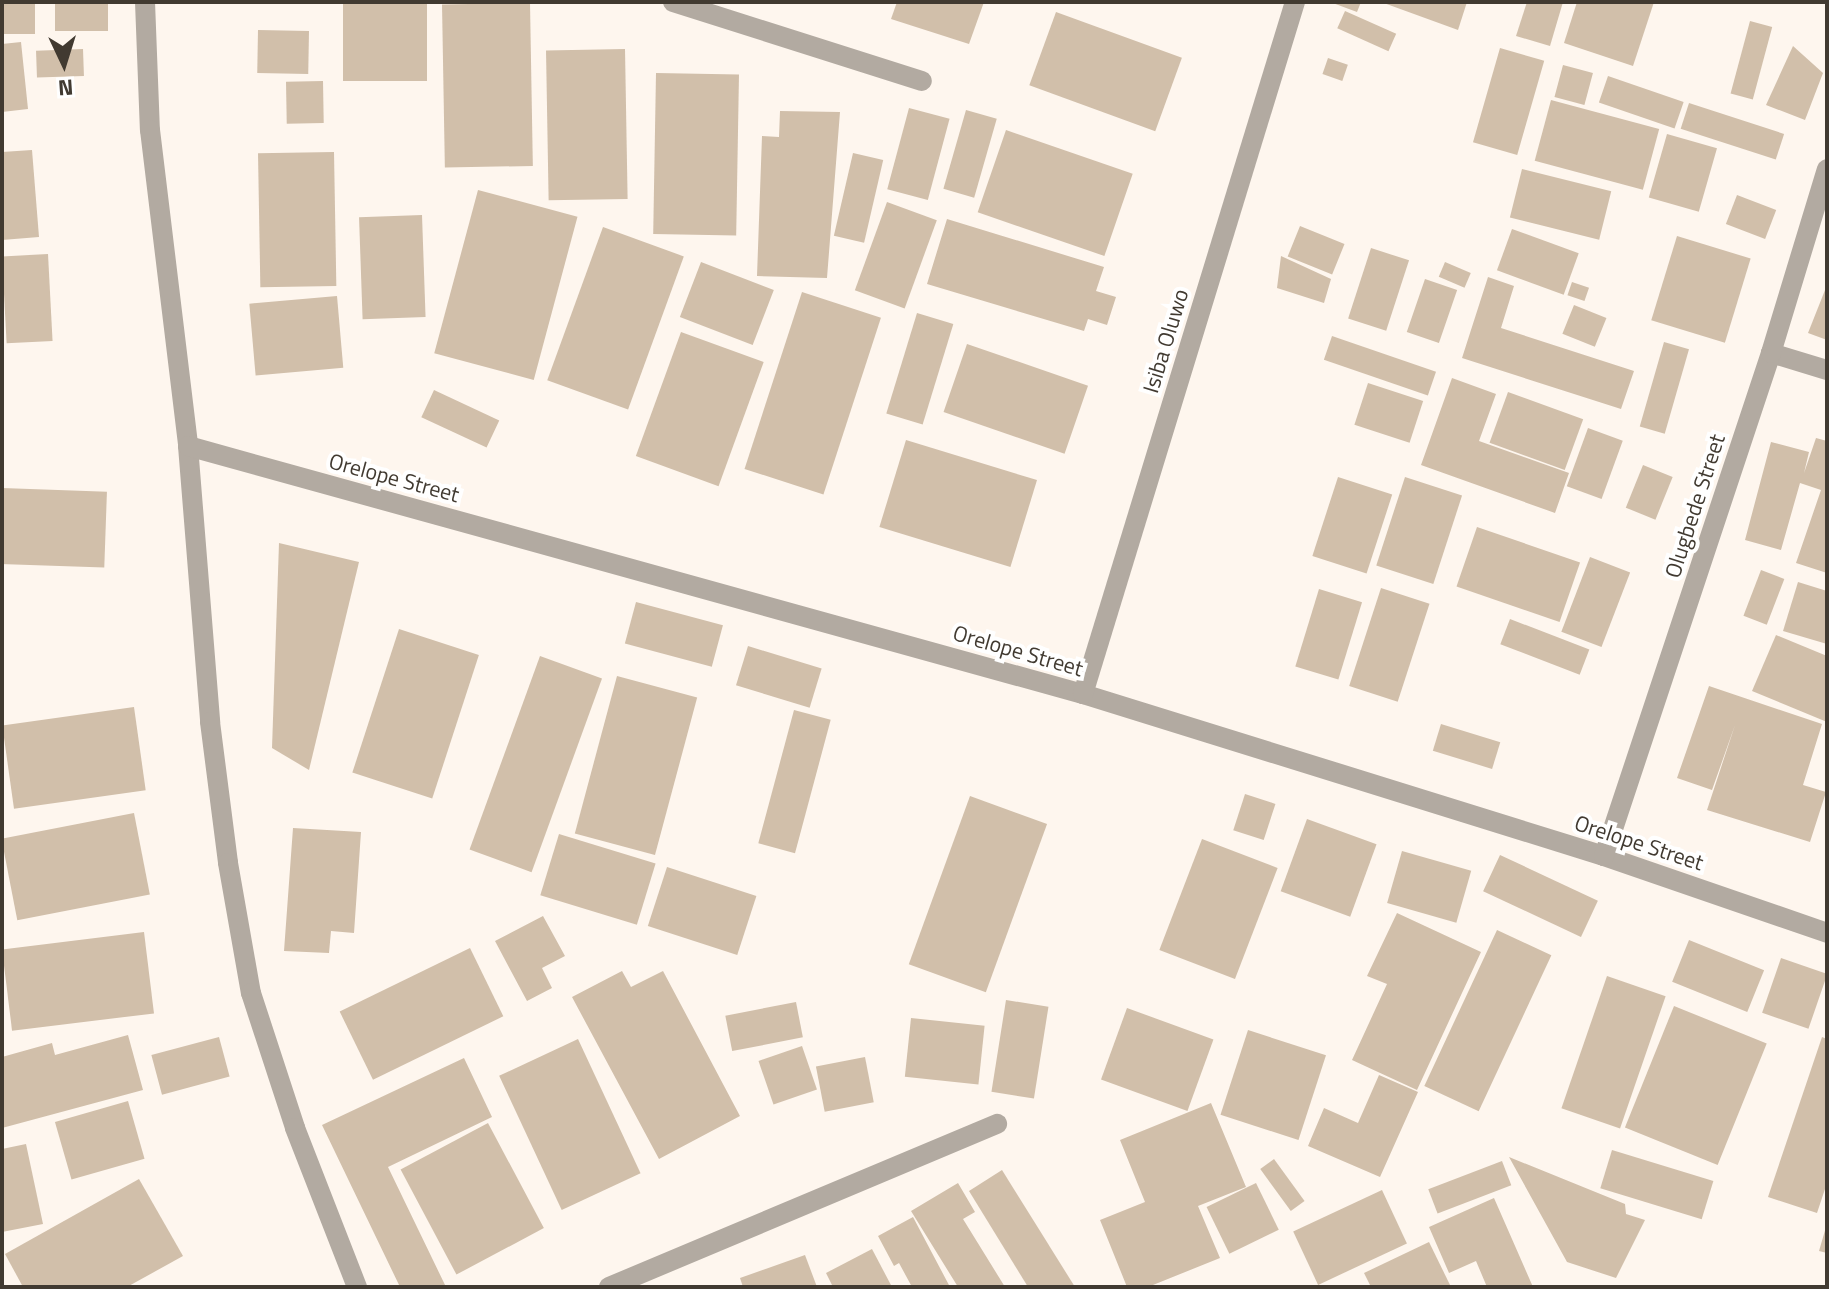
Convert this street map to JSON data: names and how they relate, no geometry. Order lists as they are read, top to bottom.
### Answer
{
  "streets": {
    "street": ["Isiba Oluwo", "Orelope Street", "Olugbede Street"]
  },
  "crossings": [
    ["Isiba Oluwo", "Orelope Street"],
    ["Orelope Street", "Olugbede Street"]
  ],
  "north": "bottom"
}
